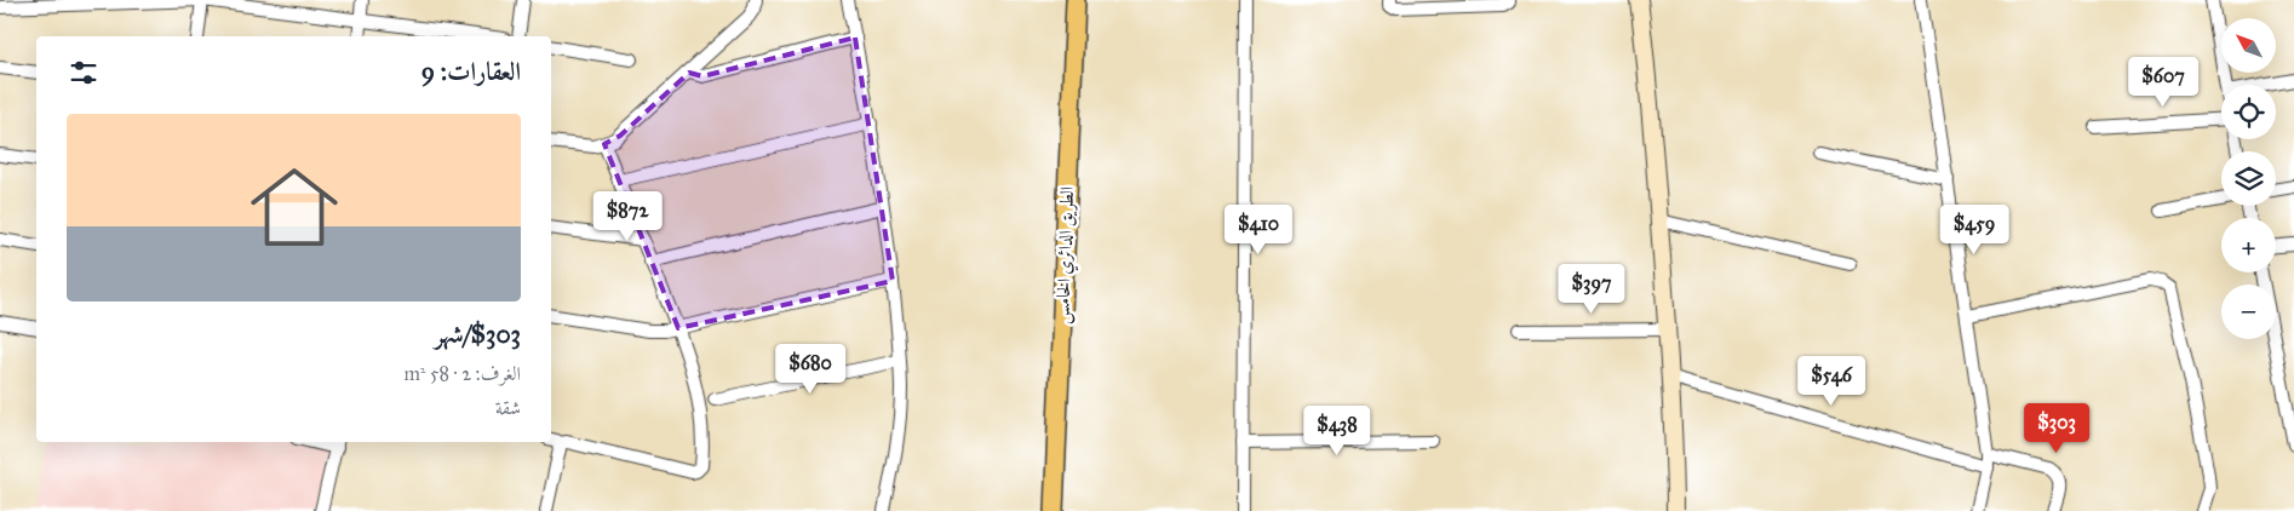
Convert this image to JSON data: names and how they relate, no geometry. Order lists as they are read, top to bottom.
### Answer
{
  "streets": {
    "main road": ["الطريق الدائري الخامس"]
  },
  "north": "top left",
  "page": {
    "map_buttons": ["+", "−"],
    "heading": "العقارات: 9",
    "price": [
      "$607",
      "$872",
      "$410",
      "$459",
      "$397",
      "$680",
      "$546",
      "$303",
      "$438"
    ],
    "list": [
      {
        "name": "$303/شهر",
        "note": "الغرف: 2 · 58 m² · شقة"
      }
    ]
  }
}
